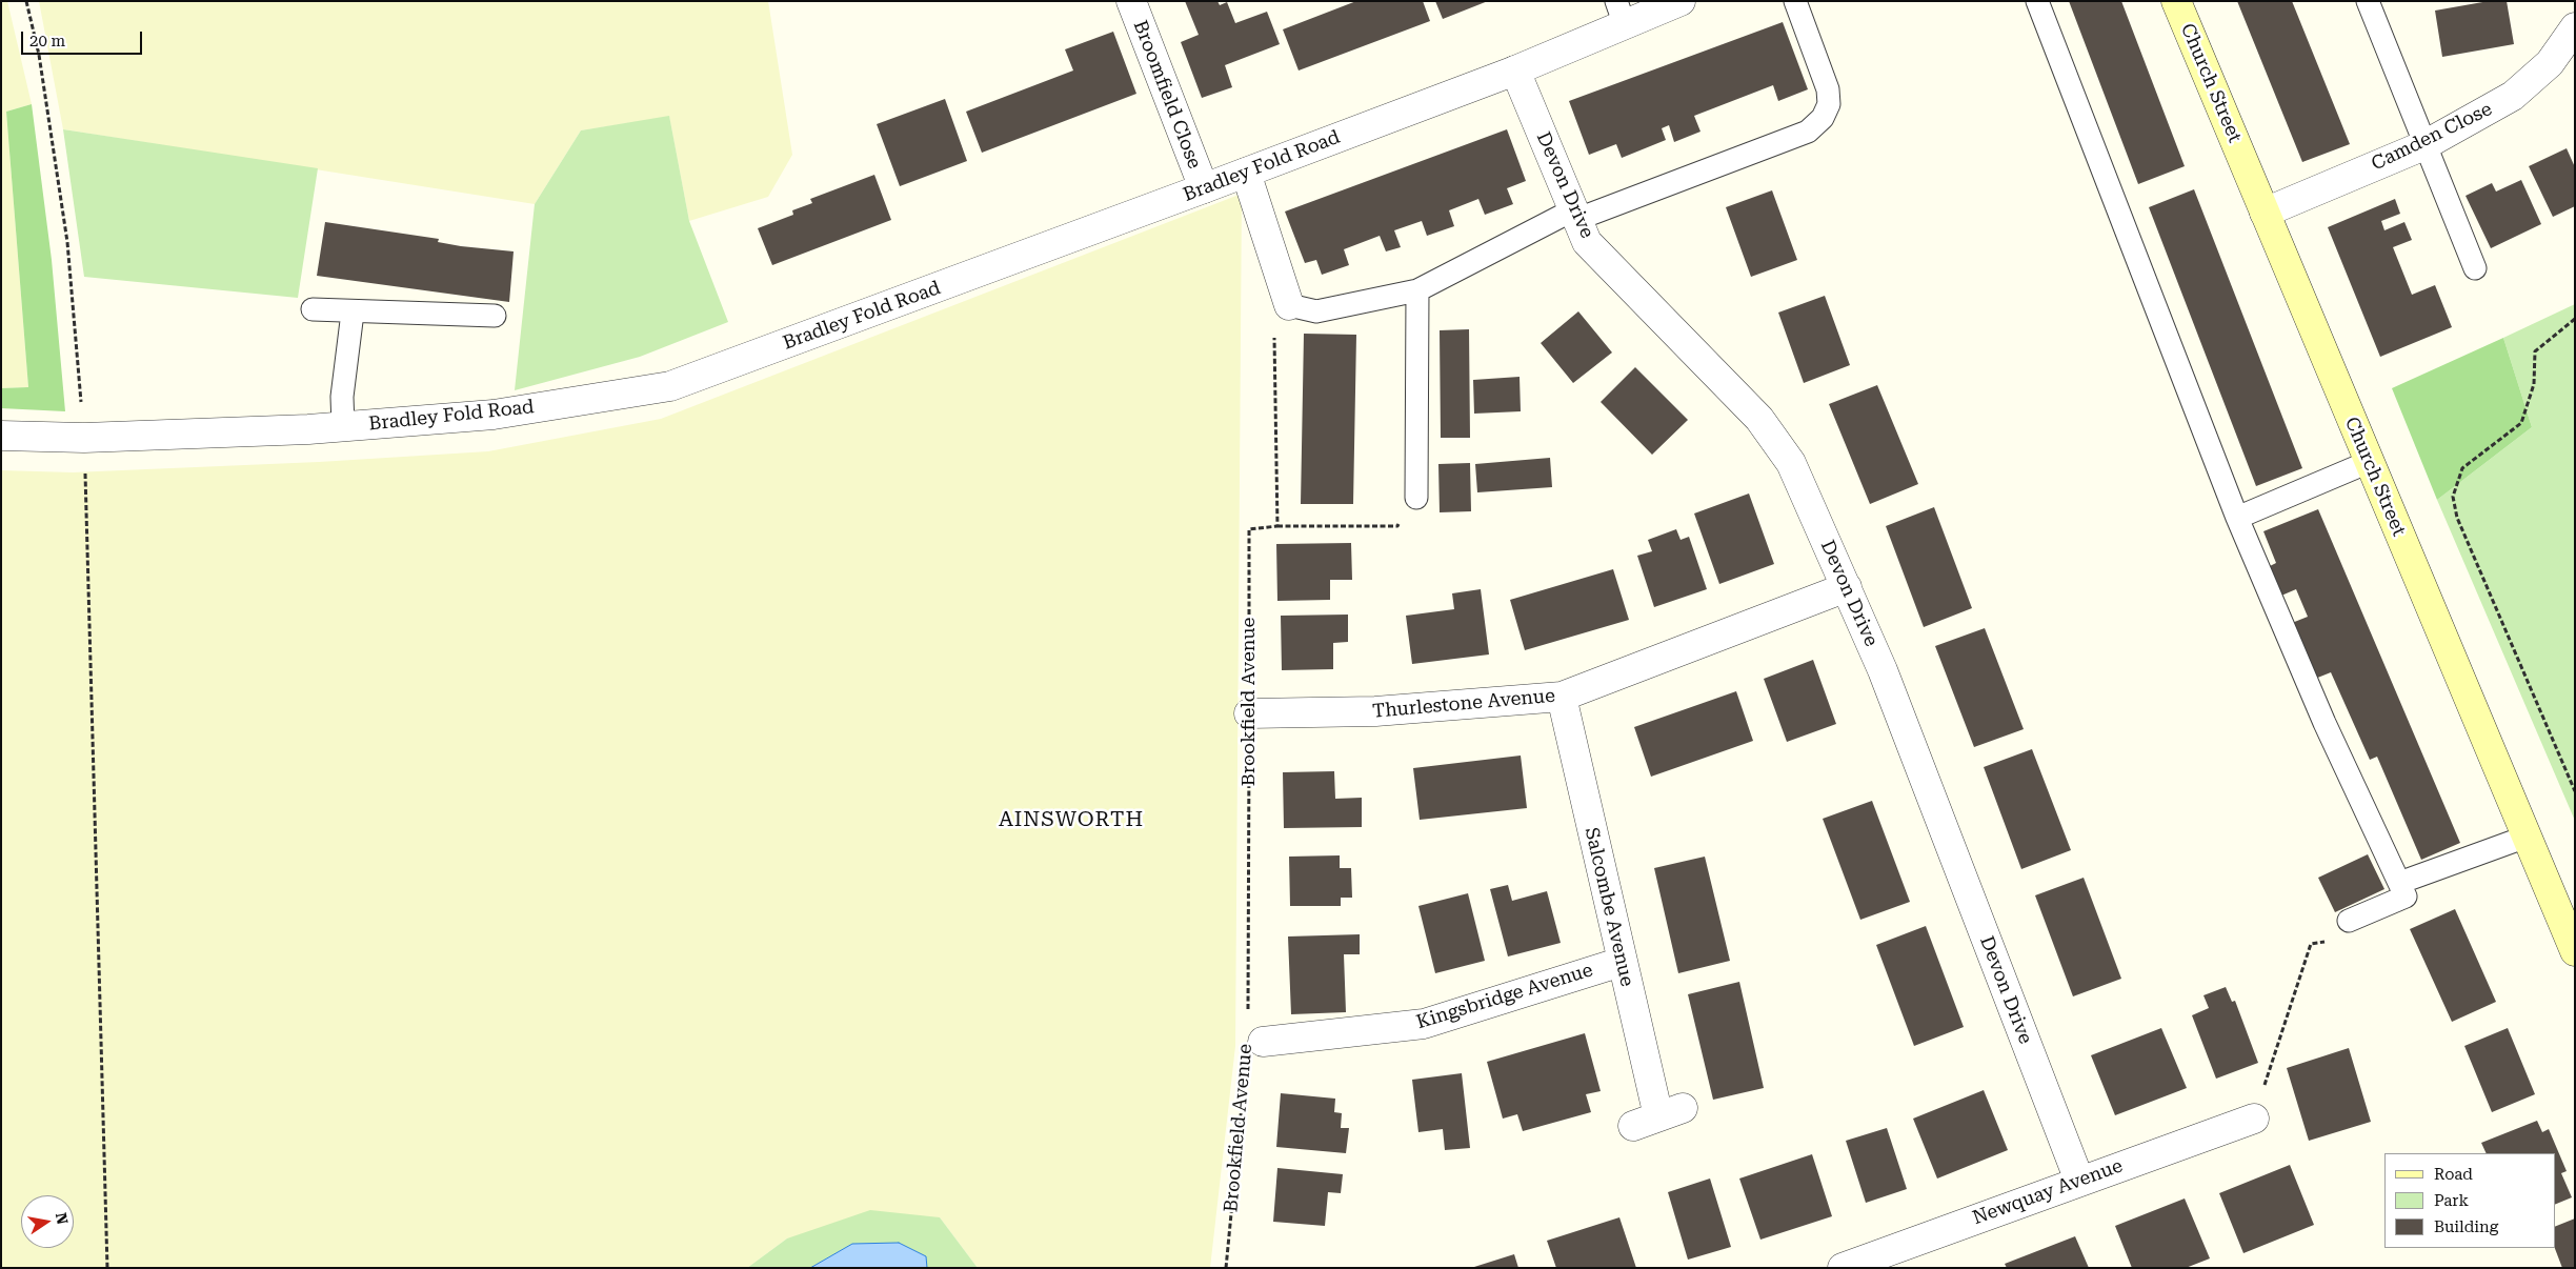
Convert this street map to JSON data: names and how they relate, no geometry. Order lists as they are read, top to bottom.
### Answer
{
  "streets": {
    "main road": ["Church Street"],
    "street": [
      "Broomfield Close",
      "Camden Close",
      "Bradley Fold Road",
      "Devon Drive",
      "Thurlestone Avenue",
      "Salcombe Avenue",
      "Kingsbridge Avenue",
      "Newquay Avenue"
    ],
    "path": ["Brookfield Avenue"]
  },
  "crossings": [
    ["Church Street", "Camden Close"],
    ["Broomfield Close", "Bradley Fold Road"],
    ["Bradley Fold Road", "Devon Drive"],
    ["Devon Drive", "Thurlestone Avenue"],
    ["Devon Drive", "Newquay Avenue"],
    ["Brookfield Avenue", "Thurlestone Avenue"],
    ["Brookfield Avenue", "Kingsbridge Avenue"],
    ["Thurlestone Avenue", "Salcombe Avenue"],
    ["Salcombe Avenue", "Kingsbridge Avenue"]
  ],
  "districts": ["AINSWORTH"],
  "legend": ["Road", "Park", "Building"],
  "scale_bar": "20 m",
  "north": "right"
}
